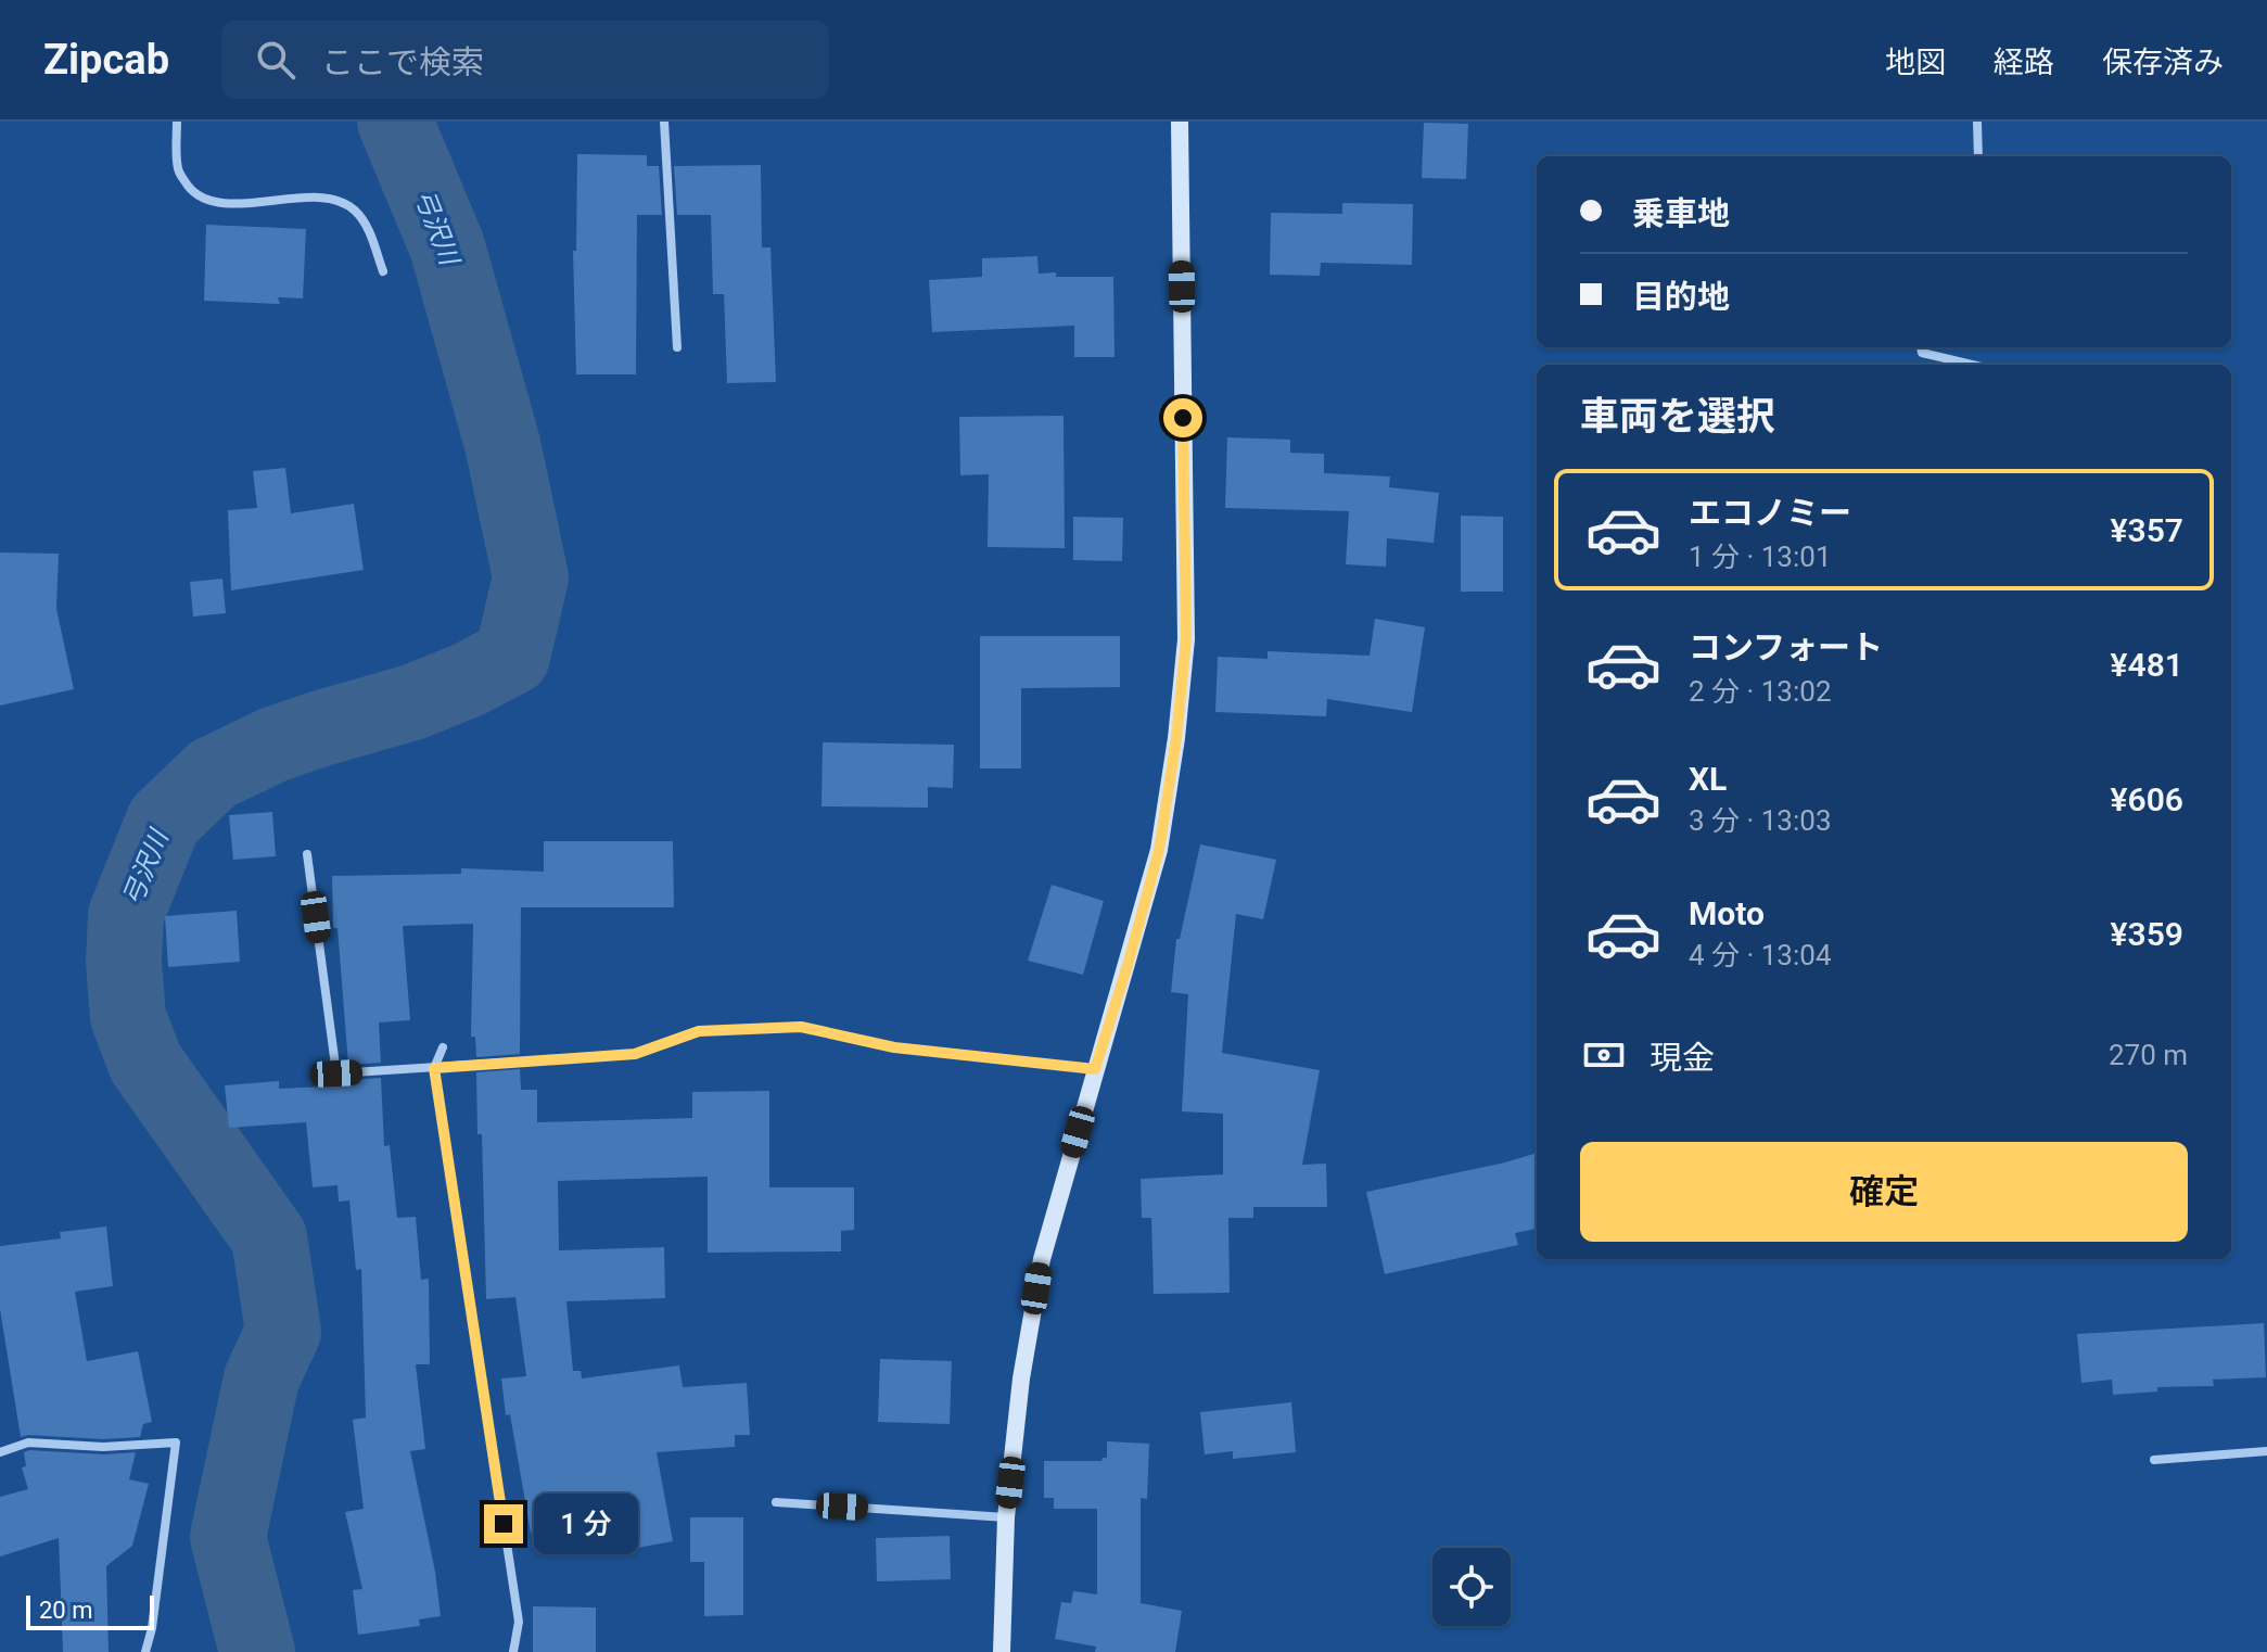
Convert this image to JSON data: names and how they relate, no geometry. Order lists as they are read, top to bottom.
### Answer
{
  "water": ["弓沢川"],
  "scale_bar": "20 m",
  "page": {
    "header": "Zipcab",
    "search": "ここで検索",
    "nav": ["地図", "経路", "保存済み"],
    "banner": ["乗車地", "目的地"],
    "heading": "車両を選択",
    "list": [
      {
        "name": "エコノミー",
        "note": "1 分 · 13:01",
        "value": "¥357"
      },
      {
        "name": "コンフォート",
        "note": "2 分 · 13:02",
        "value": "¥481"
      },
      {
        "name": "XL",
        "note": "3 分 · 13:03",
        "value": "¥606"
      },
      {
        "name": "Moto",
        "note": "4 分 · 13:04",
        "value": "¥359"
      }
    ],
    "pay": ["現金", "270 m"],
    "buttons": "確定",
    "bubble": "1 分",
    "scale": "20 m"
  }
}
